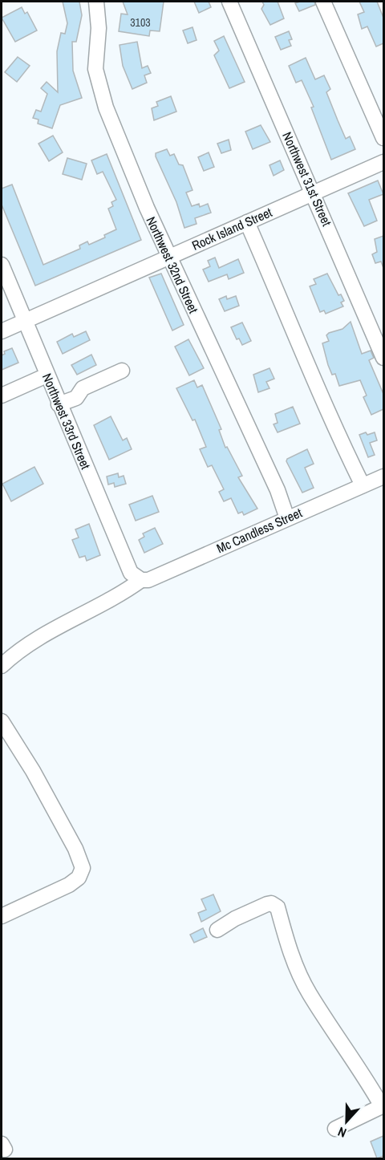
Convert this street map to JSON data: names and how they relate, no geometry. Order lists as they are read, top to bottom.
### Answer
{
  "streets": {
    "street": [
      "Northwest 31st Street",
      "Rock Island Street",
      "Northwest 32nd Street",
      "Northwest 33rd Street",
      "Mc Candless Street"
    ]
  },
  "crossings": [
    ["Northwest 31st Street", "Rock Island Street"],
    ["Rock Island Street", "Northwest 32nd Street"],
    ["Rock Island Street", "Northwest 33rd Street"],
    ["Northwest 32nd Street", "Mc Candless Street"],
    ["Northwest 33rd Street", "Mc Candless Street"]
  ],
  "house_numbers": ["3103"],
  "north": "bottom"
}
